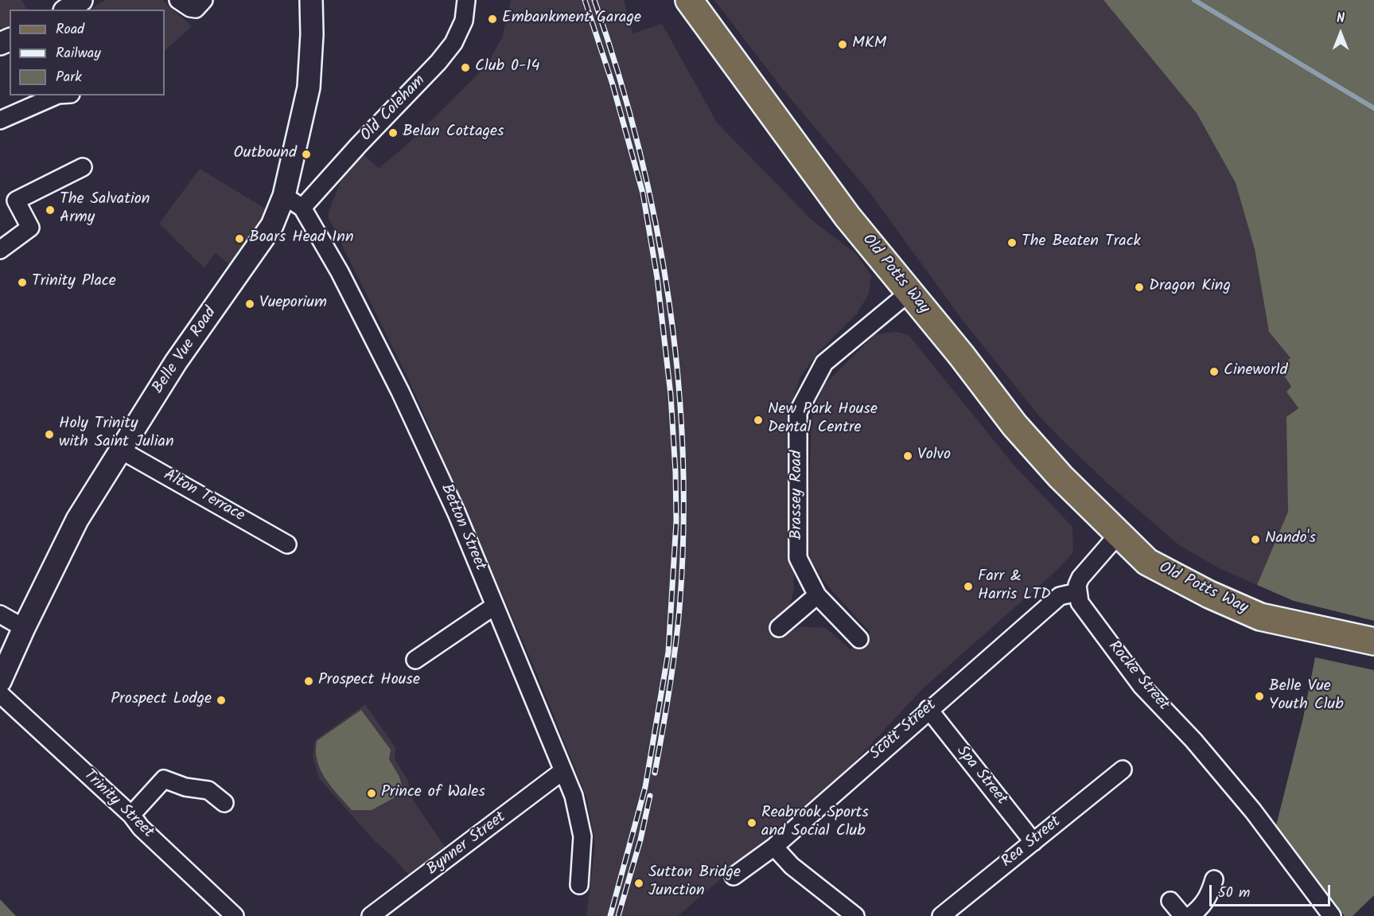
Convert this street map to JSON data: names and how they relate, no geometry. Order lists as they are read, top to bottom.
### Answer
{
  "streets": {
    "main road": ["Old Potts Way"],
    "street": [
      "Old Coleham",
      "Belle Vue Road",
      "Brassey Road",
      "Alton Terrace",
      "Betton Street",
      "Rocke Street",
      "Scott Street",
      "Spa Street",
      "Trinity Street",
      "Rea Street",
      "Bynner Street"
    ]
  },
  "crossings": [
    ["Old Coleham", "Betton Street"],
    ["Old Potts Way", "Brassey Road"],
    ["Belle Vue Road", "Alton Terrace"],
    ["Belle Vue Road", "Betton Street"],
    ["Betton Street", "Bynner Street"],
    ["Rocke Street", "Scott Street"],
    ["Scott Street", "Spa Street"],
    ["Spa Street", "Rea Street"]
  ],
  "places": [
    "Embankment Garage",
    "MKM",
    "Club 0-14",
    "Belan Cottages",
    "Outbound",
    "The Salvation Army",
    "Boars Head Inn",
    "The Beaten Track",
    "Trinity Place",
    "Dragon King",
    "Vueporium",
    "Cineworld",
    "New Park House Dental Centre",
    "Holy Trinity with Saint Julian",
    "Volvo",
    "Nando's",
    "Farr & Harris LTD",
    "Prospect House",
    "Belle Vue Youth Club",
    "Prospect Lodge",
    "Prince of Wales",
    "Reabrook Sports and Social Club",
    "Sutton Bridge Junction"
  ],
  "legend": ["Road", "Railway", "Park"],
  "scale_bar": "50 m",
  "north": "top"
}
